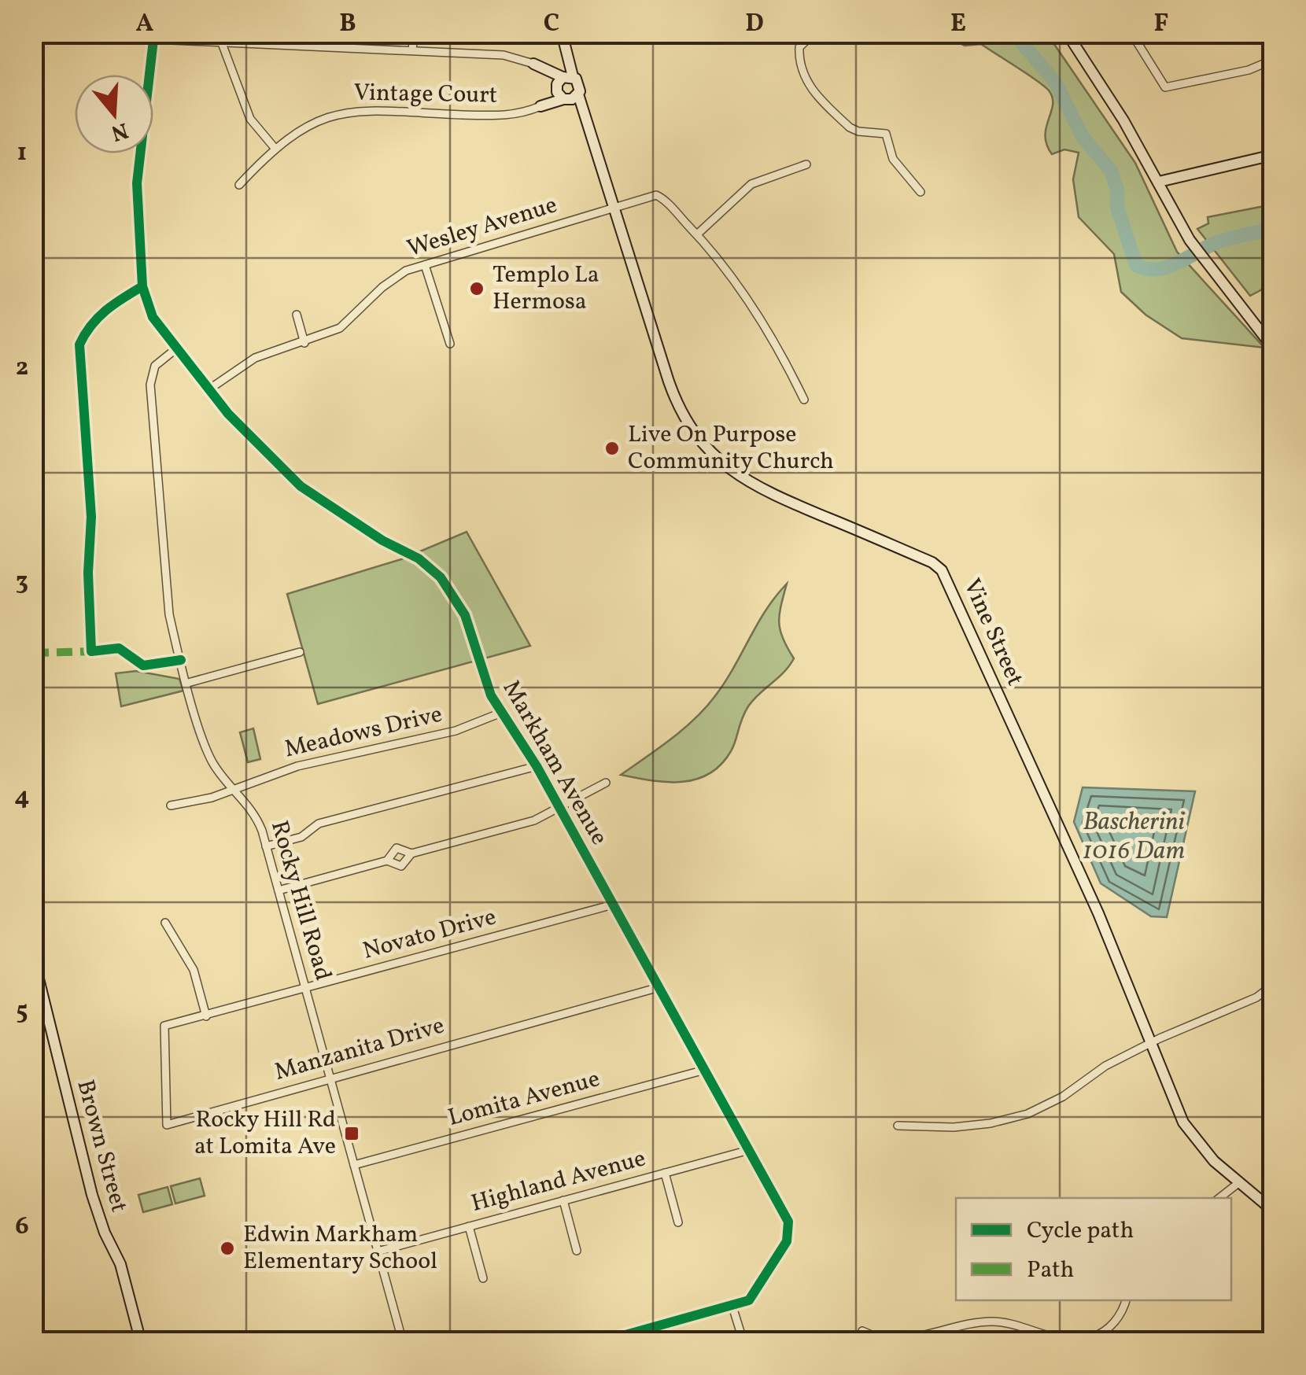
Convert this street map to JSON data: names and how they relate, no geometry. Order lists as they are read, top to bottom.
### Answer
{
  "streets": {
    "street": [
      "Vintage Court",
      "Wesley Avenue",
      "Vine Street",
      "Meadows Drive",
      "Markham Avenue",
      "Rocky Hill Road",
      "Novato Drive",
      "Manzanita Drive",
      "Lomita Avenue",
      "Brown Street",
      "Highland Avenue"
    ]
  },
  "crossings": [
    ["Wesley Avenue", "Vine Street"],
    ["Wesley Avenue", "Markham Avenue"],
    ["Meadows Drive", "Markham Avenue"],
    ["Meadows Drive", "Rocky Hill Road"],
    ["Markham Avenue", "Rocky Hill Road"],
    ["Markham Avenue", "Novato Drive"],
    ["Markham Avenue", "Manzanita Drive"],
    ["Markham Avenue", "Lomita Avenue"],
    ["Markham Avenue", "Highland Avenue"],
    ["Rocky Hill Road", "Novato Drive"],
    ["Rocky Hill Road", "Manzanita Drive"],
    ["Rocky Hill Road", "Lomita Avenue"],
    ["Rocky Hill Road", "Highland Avenue"],
    ["Novato Drive", "Manzanita Drive"]
  ],
  "water": ["Bascherini 1016 Dam"],
  "places": {
    "other": ["Templo La Hermosa", "Live On Purpose Community Church", "Edwin Markham Elementary School"],
    "transit": ["Rocky Hill Rd at Lomita Ave"]
  },
  "legend": ["Cycle path", "Path"],
  "north": "bottom",
  "grid": {
    "columns": [
      "A",
      "B",
      "C",
      "D",
      "E",
      "F"
    ],
    "rows": [
      "1",
      "2",
      "3",
      "4",
      "5",
      "6"
    ]
  }
}
